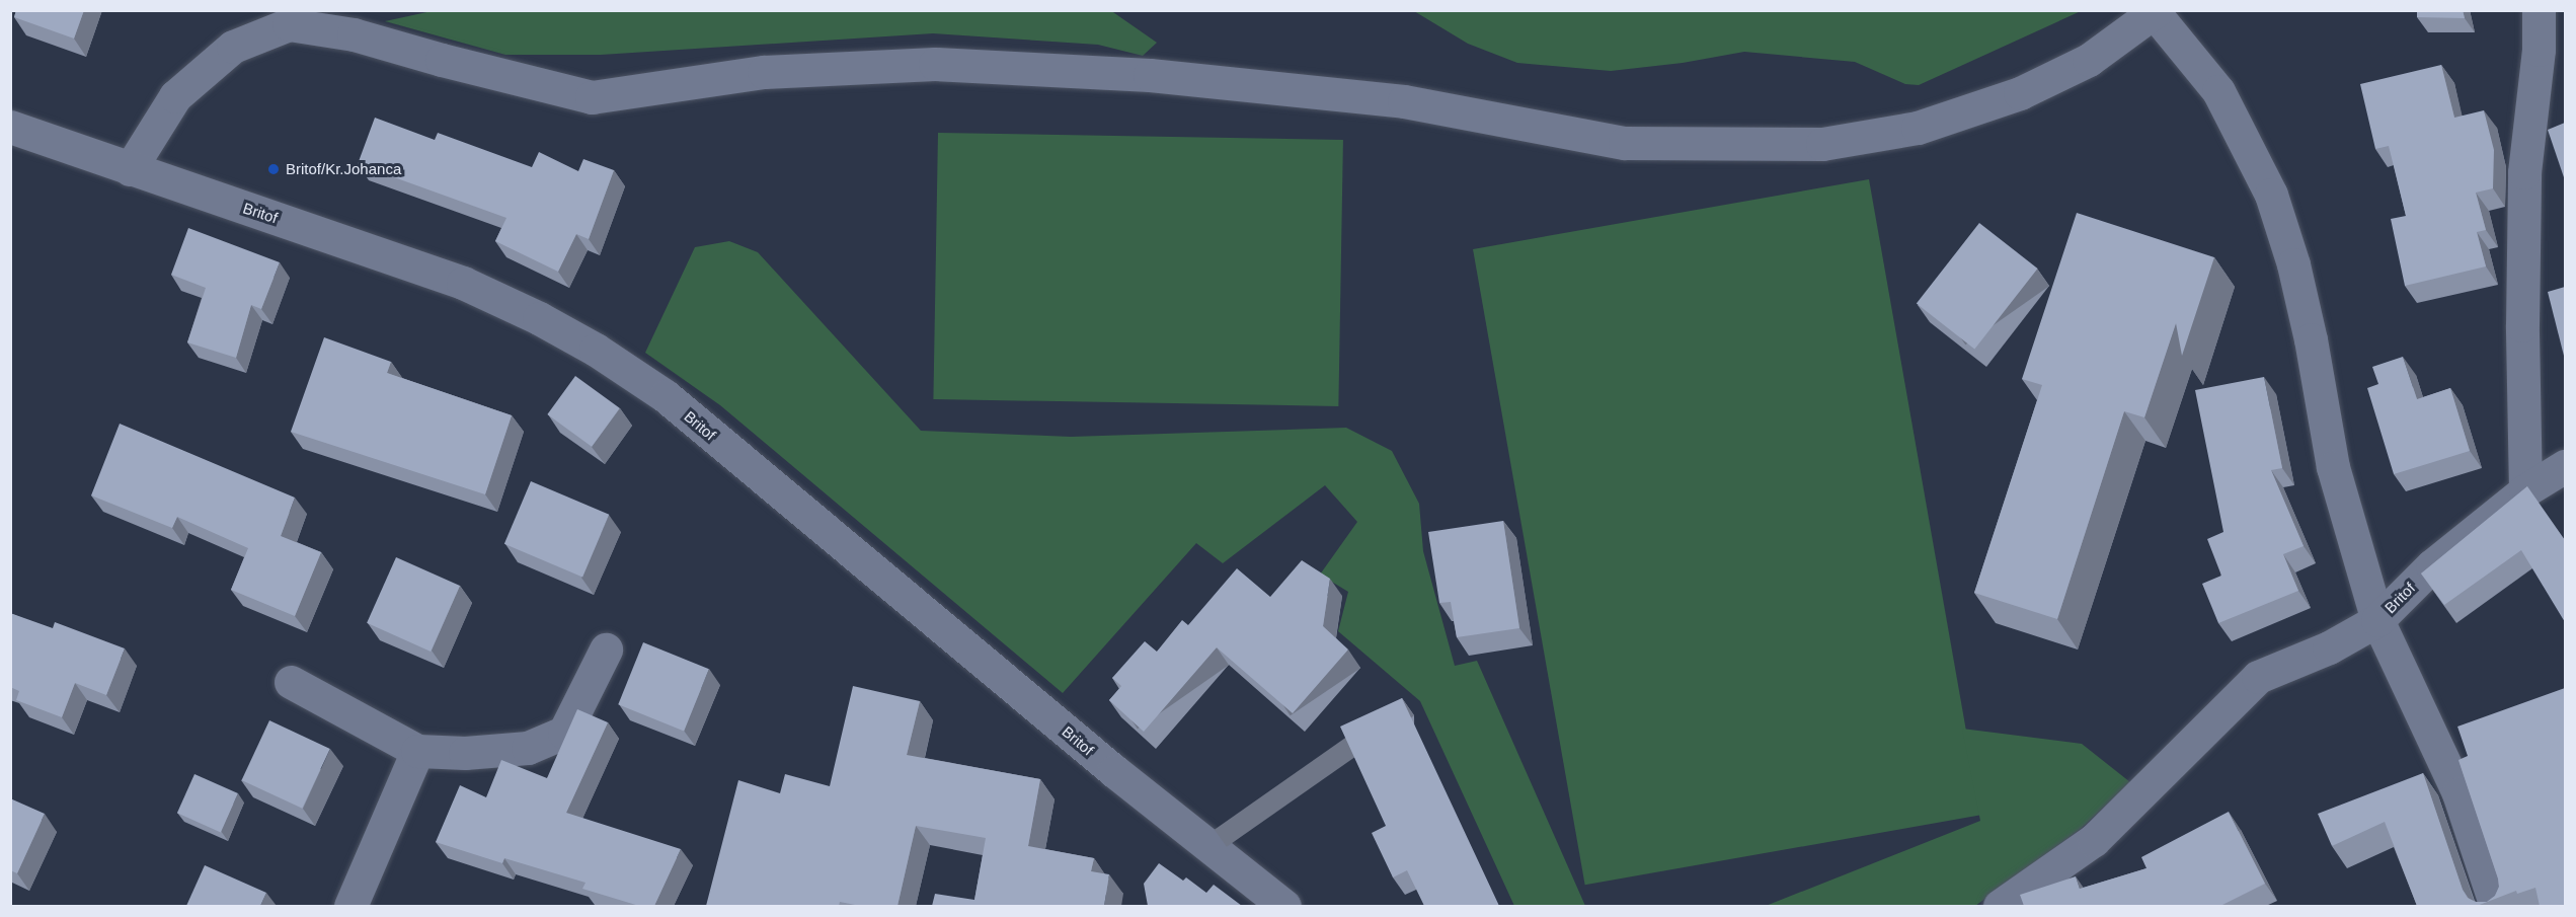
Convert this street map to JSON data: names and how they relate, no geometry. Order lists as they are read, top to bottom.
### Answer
{
  "streets": {
    "street": ["Britof"]
  },
  "places": ["Britof/Kr.Johanca"]
}
